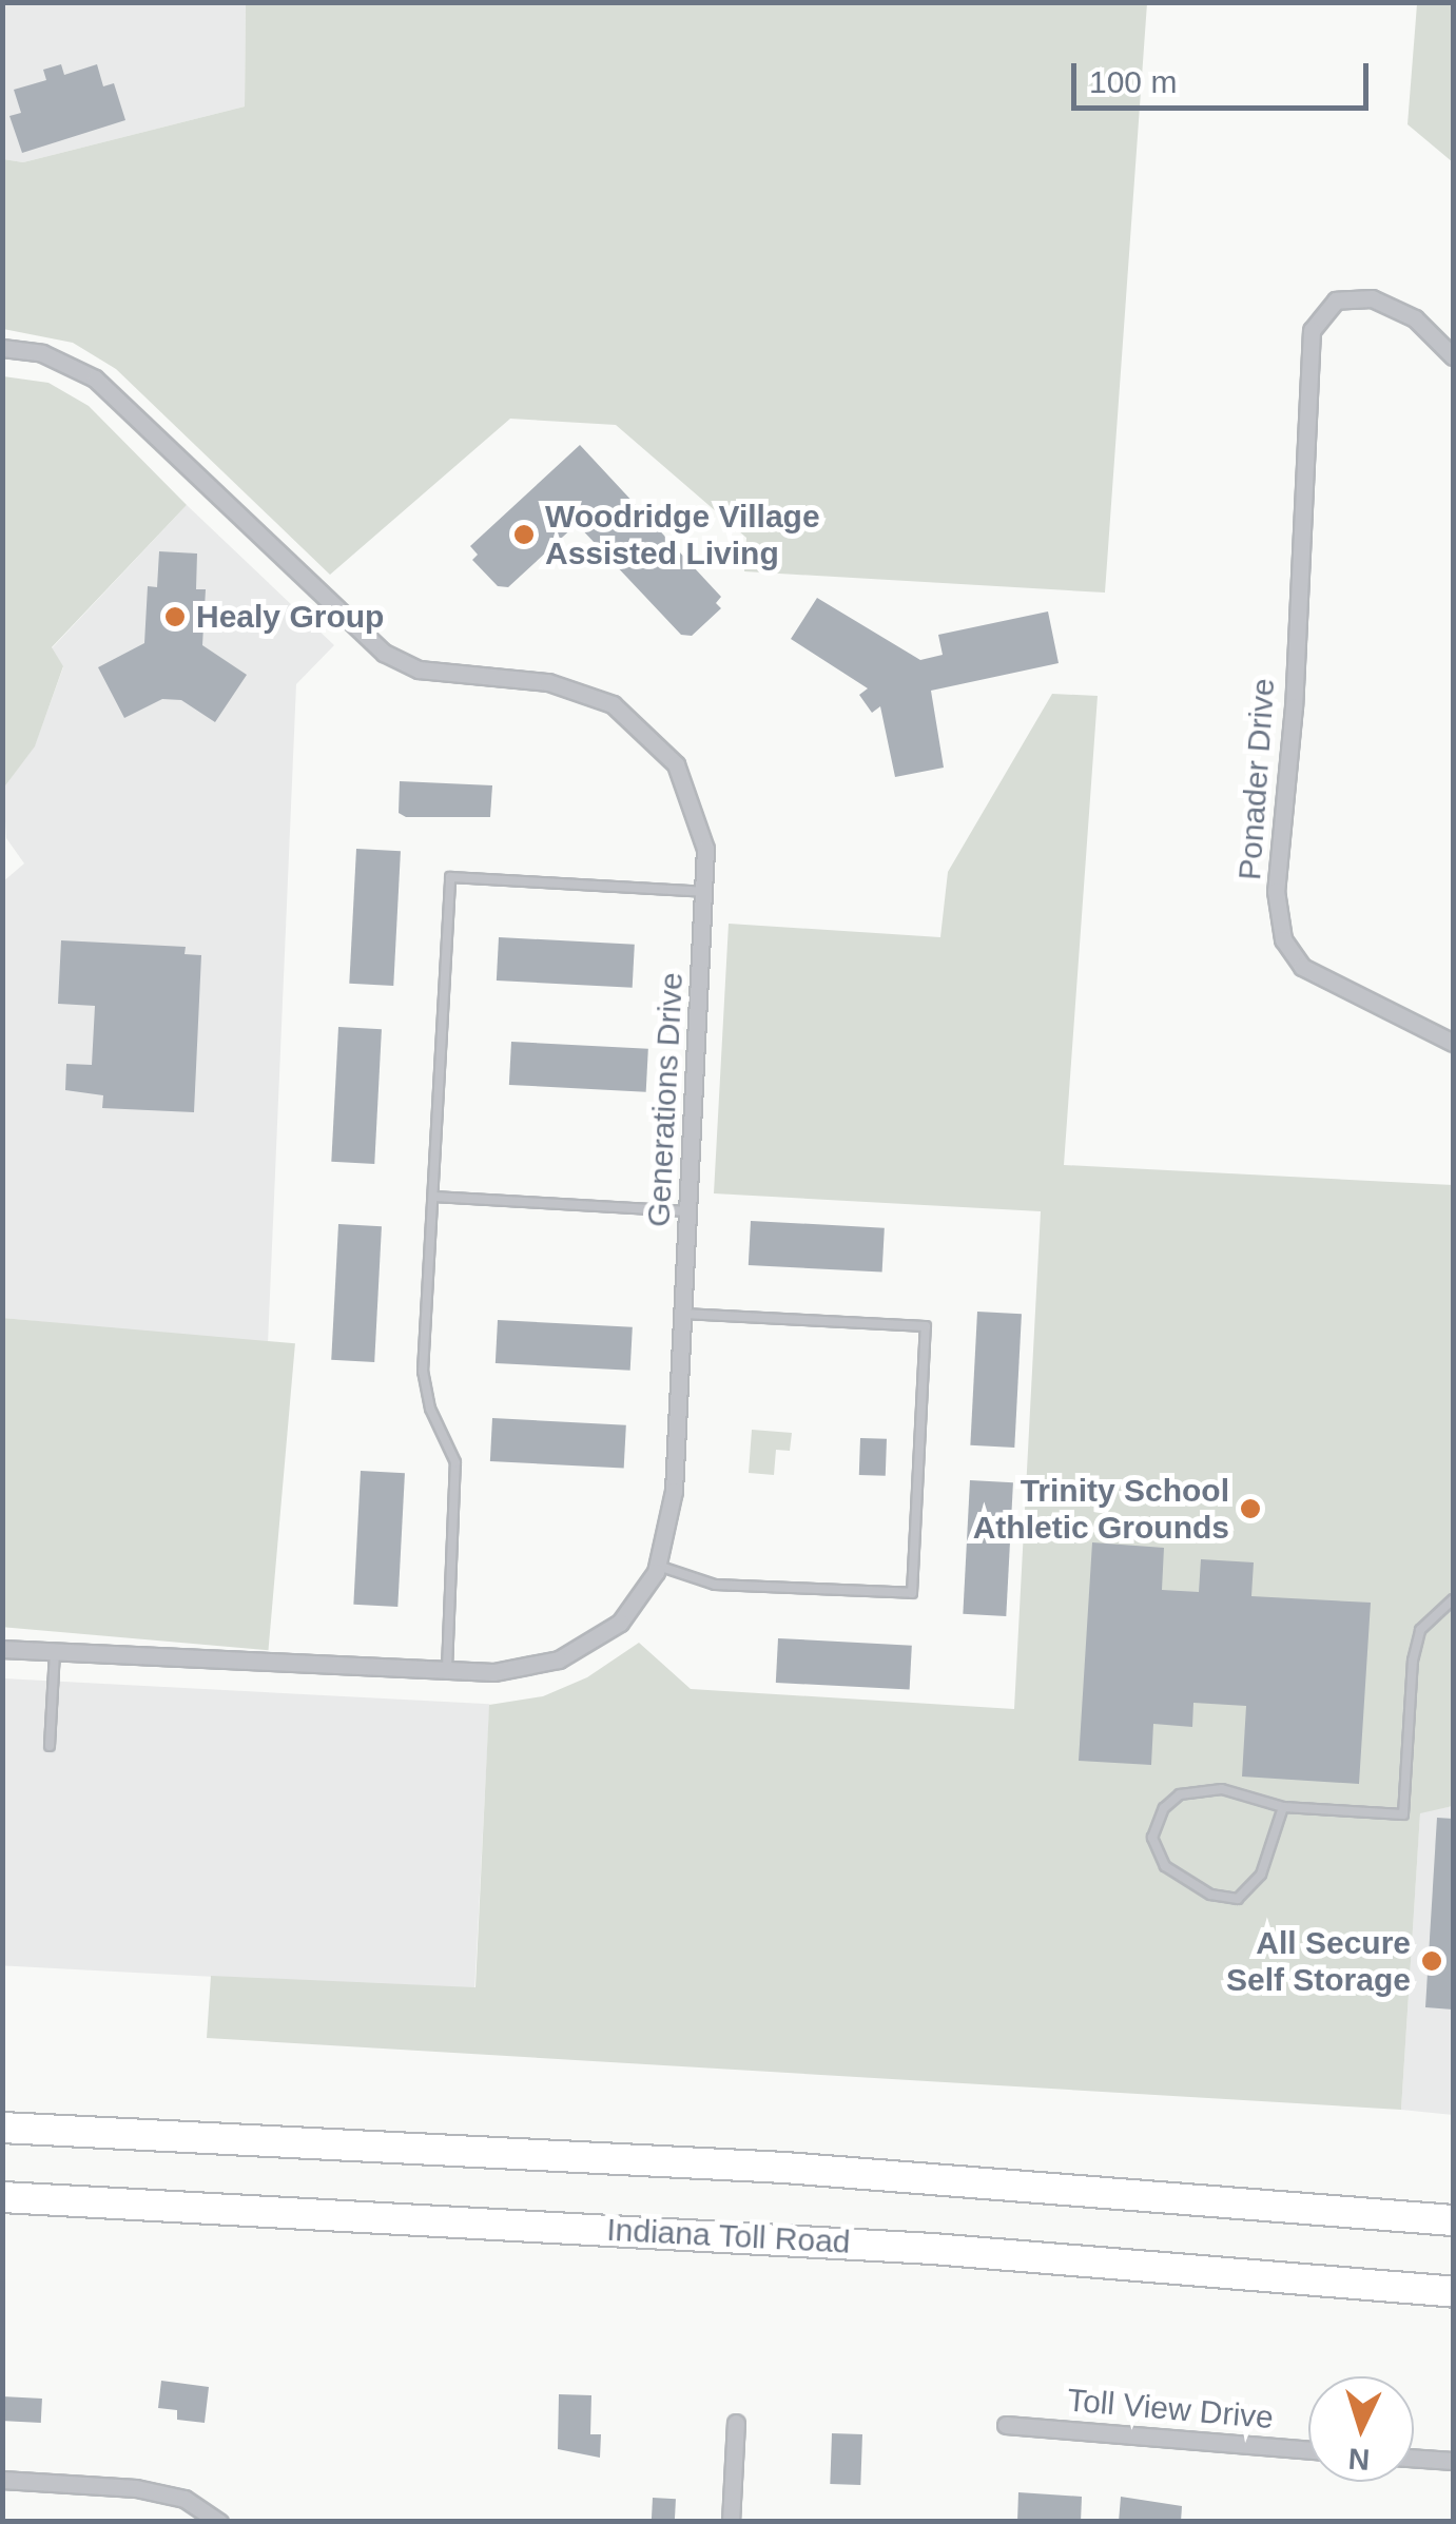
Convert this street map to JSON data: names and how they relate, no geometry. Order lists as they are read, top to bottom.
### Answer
{
  "streets": {
    "highway": ["Indiana Toll Road"],
    "street": ["Ponader Drive", "Generations Drive", "Toll View Drive"]
  },
  "places": [
    "Woodridge Village Assisted Living",
    "Healy Group",
    "Trinity School Athletic Grounds",
    "All Secure Self Storage"
  ],
  "scale_bar": "100 m",
  "north": "bottom"
}
